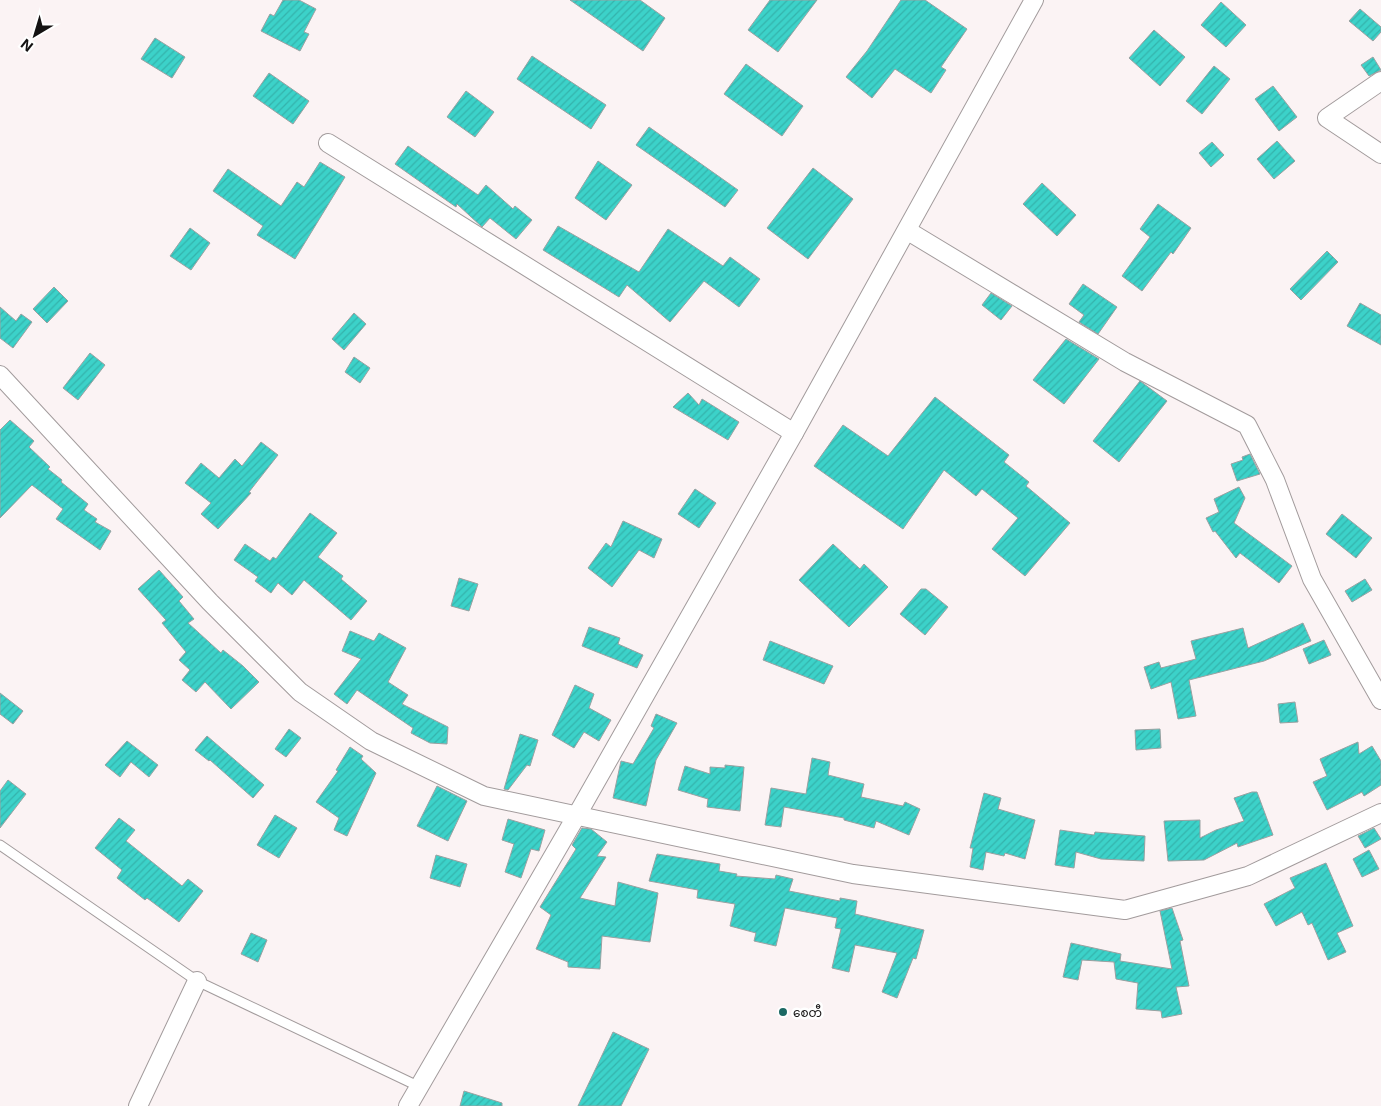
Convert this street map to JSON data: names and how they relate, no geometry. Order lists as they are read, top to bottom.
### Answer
{
  "places": ["စေတီ"],
  "north": "bottom left"
}
